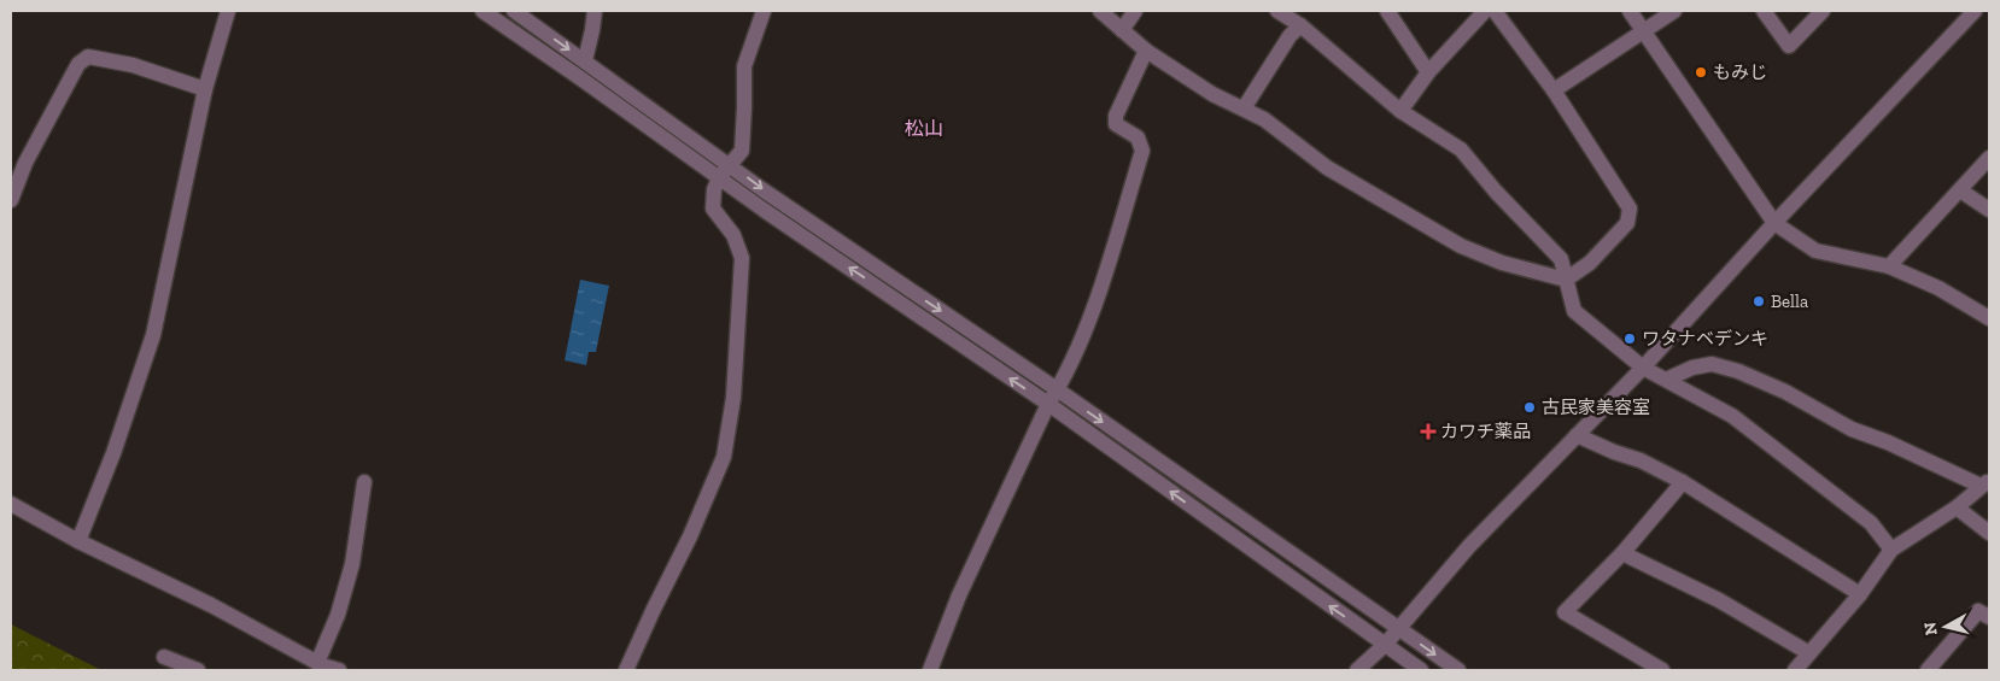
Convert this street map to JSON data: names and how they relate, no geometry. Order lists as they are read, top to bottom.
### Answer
{
  "districts": ["松山"],
  "places": {
    "other": [
      "もみじ",
      "Bella",
      "ワタナベデンキ",
      "古民家美容室"
    ],
    "health": ["カワチ薬品"]
  },
  "north": "left"
}
